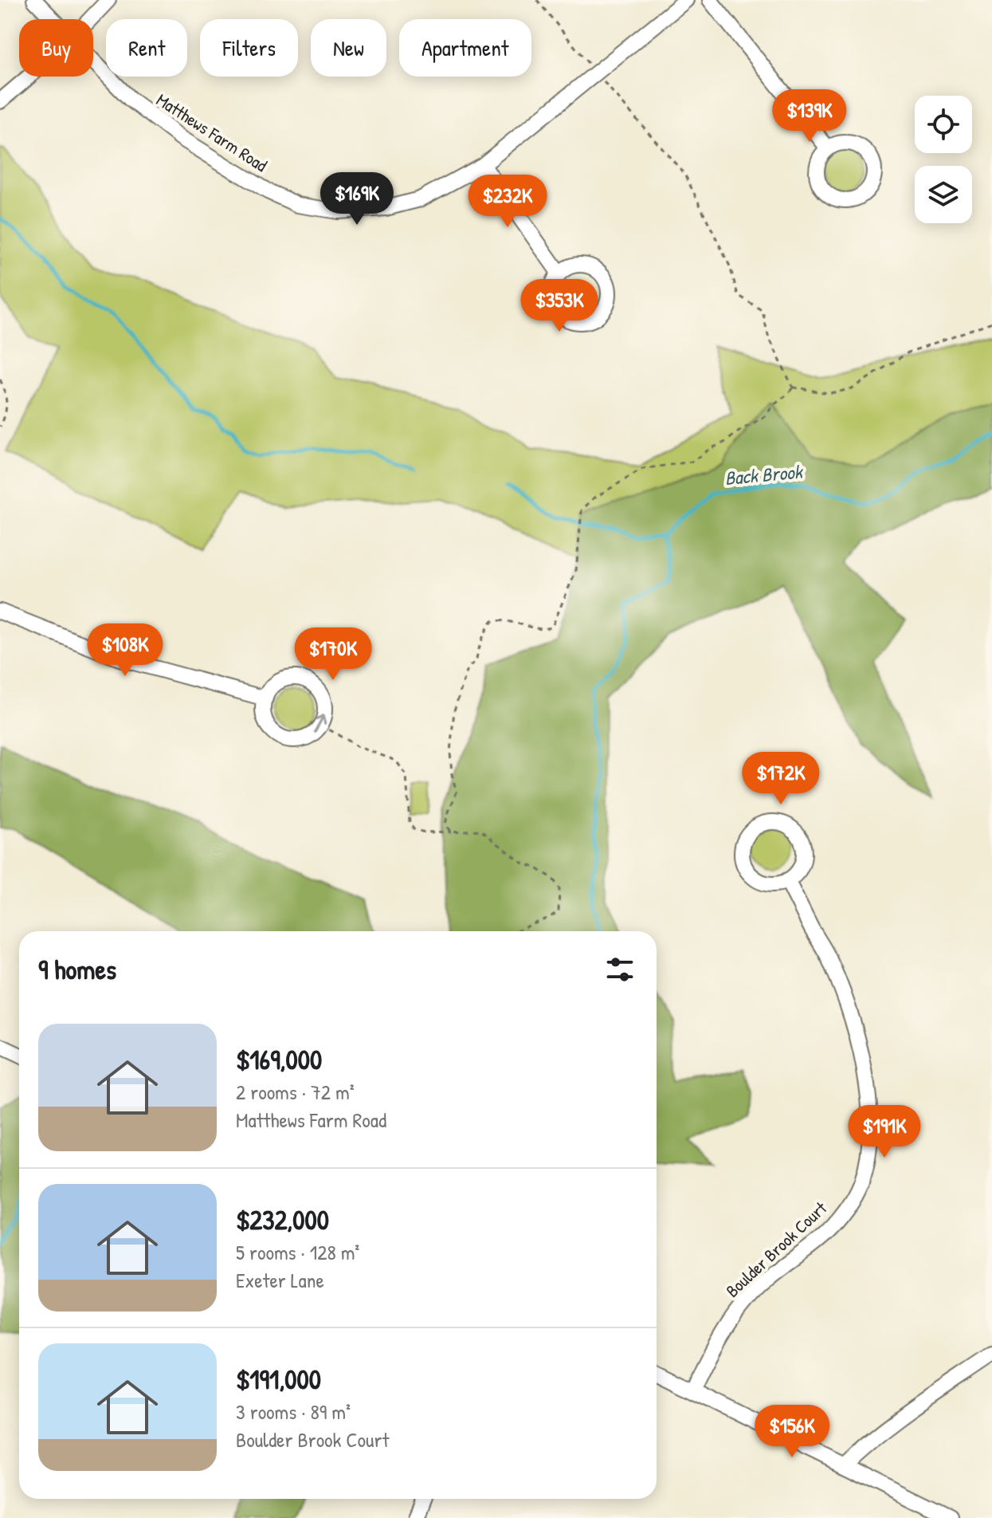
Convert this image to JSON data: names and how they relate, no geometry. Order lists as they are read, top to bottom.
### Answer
{
  "streets": {
    "street": ["Matthews Farm Road", "Boulder Brook Court"]
  },
  "water": ["Back Brook"],
  "page": {
    "chip": [
      "Buy",
      "Rent",
      "Filters",
      "New",
      "Apartment"
    ],
    "price": [
      "$139K",
      "$169K",
      "$232K",
      "$353K",
      "$108K",
      "$170K",
      "$172K",
      "$191K",
      "$156K"
    ],
    "heading": "9 homes",
    "list": [
      {
        "name": "$169,000",
        "note": "2 rooms · 72 m² · Matthews Farm Road"
      },
      {
        "name": "$232,000",
        "note": "5 rooms · 128 m² · Exeter Lane"
      },
      {
        "name": "$191,000",
        "note": "3 rooms · 89 m² · Boulder Brook Court"
      }
    ]
  }
}
